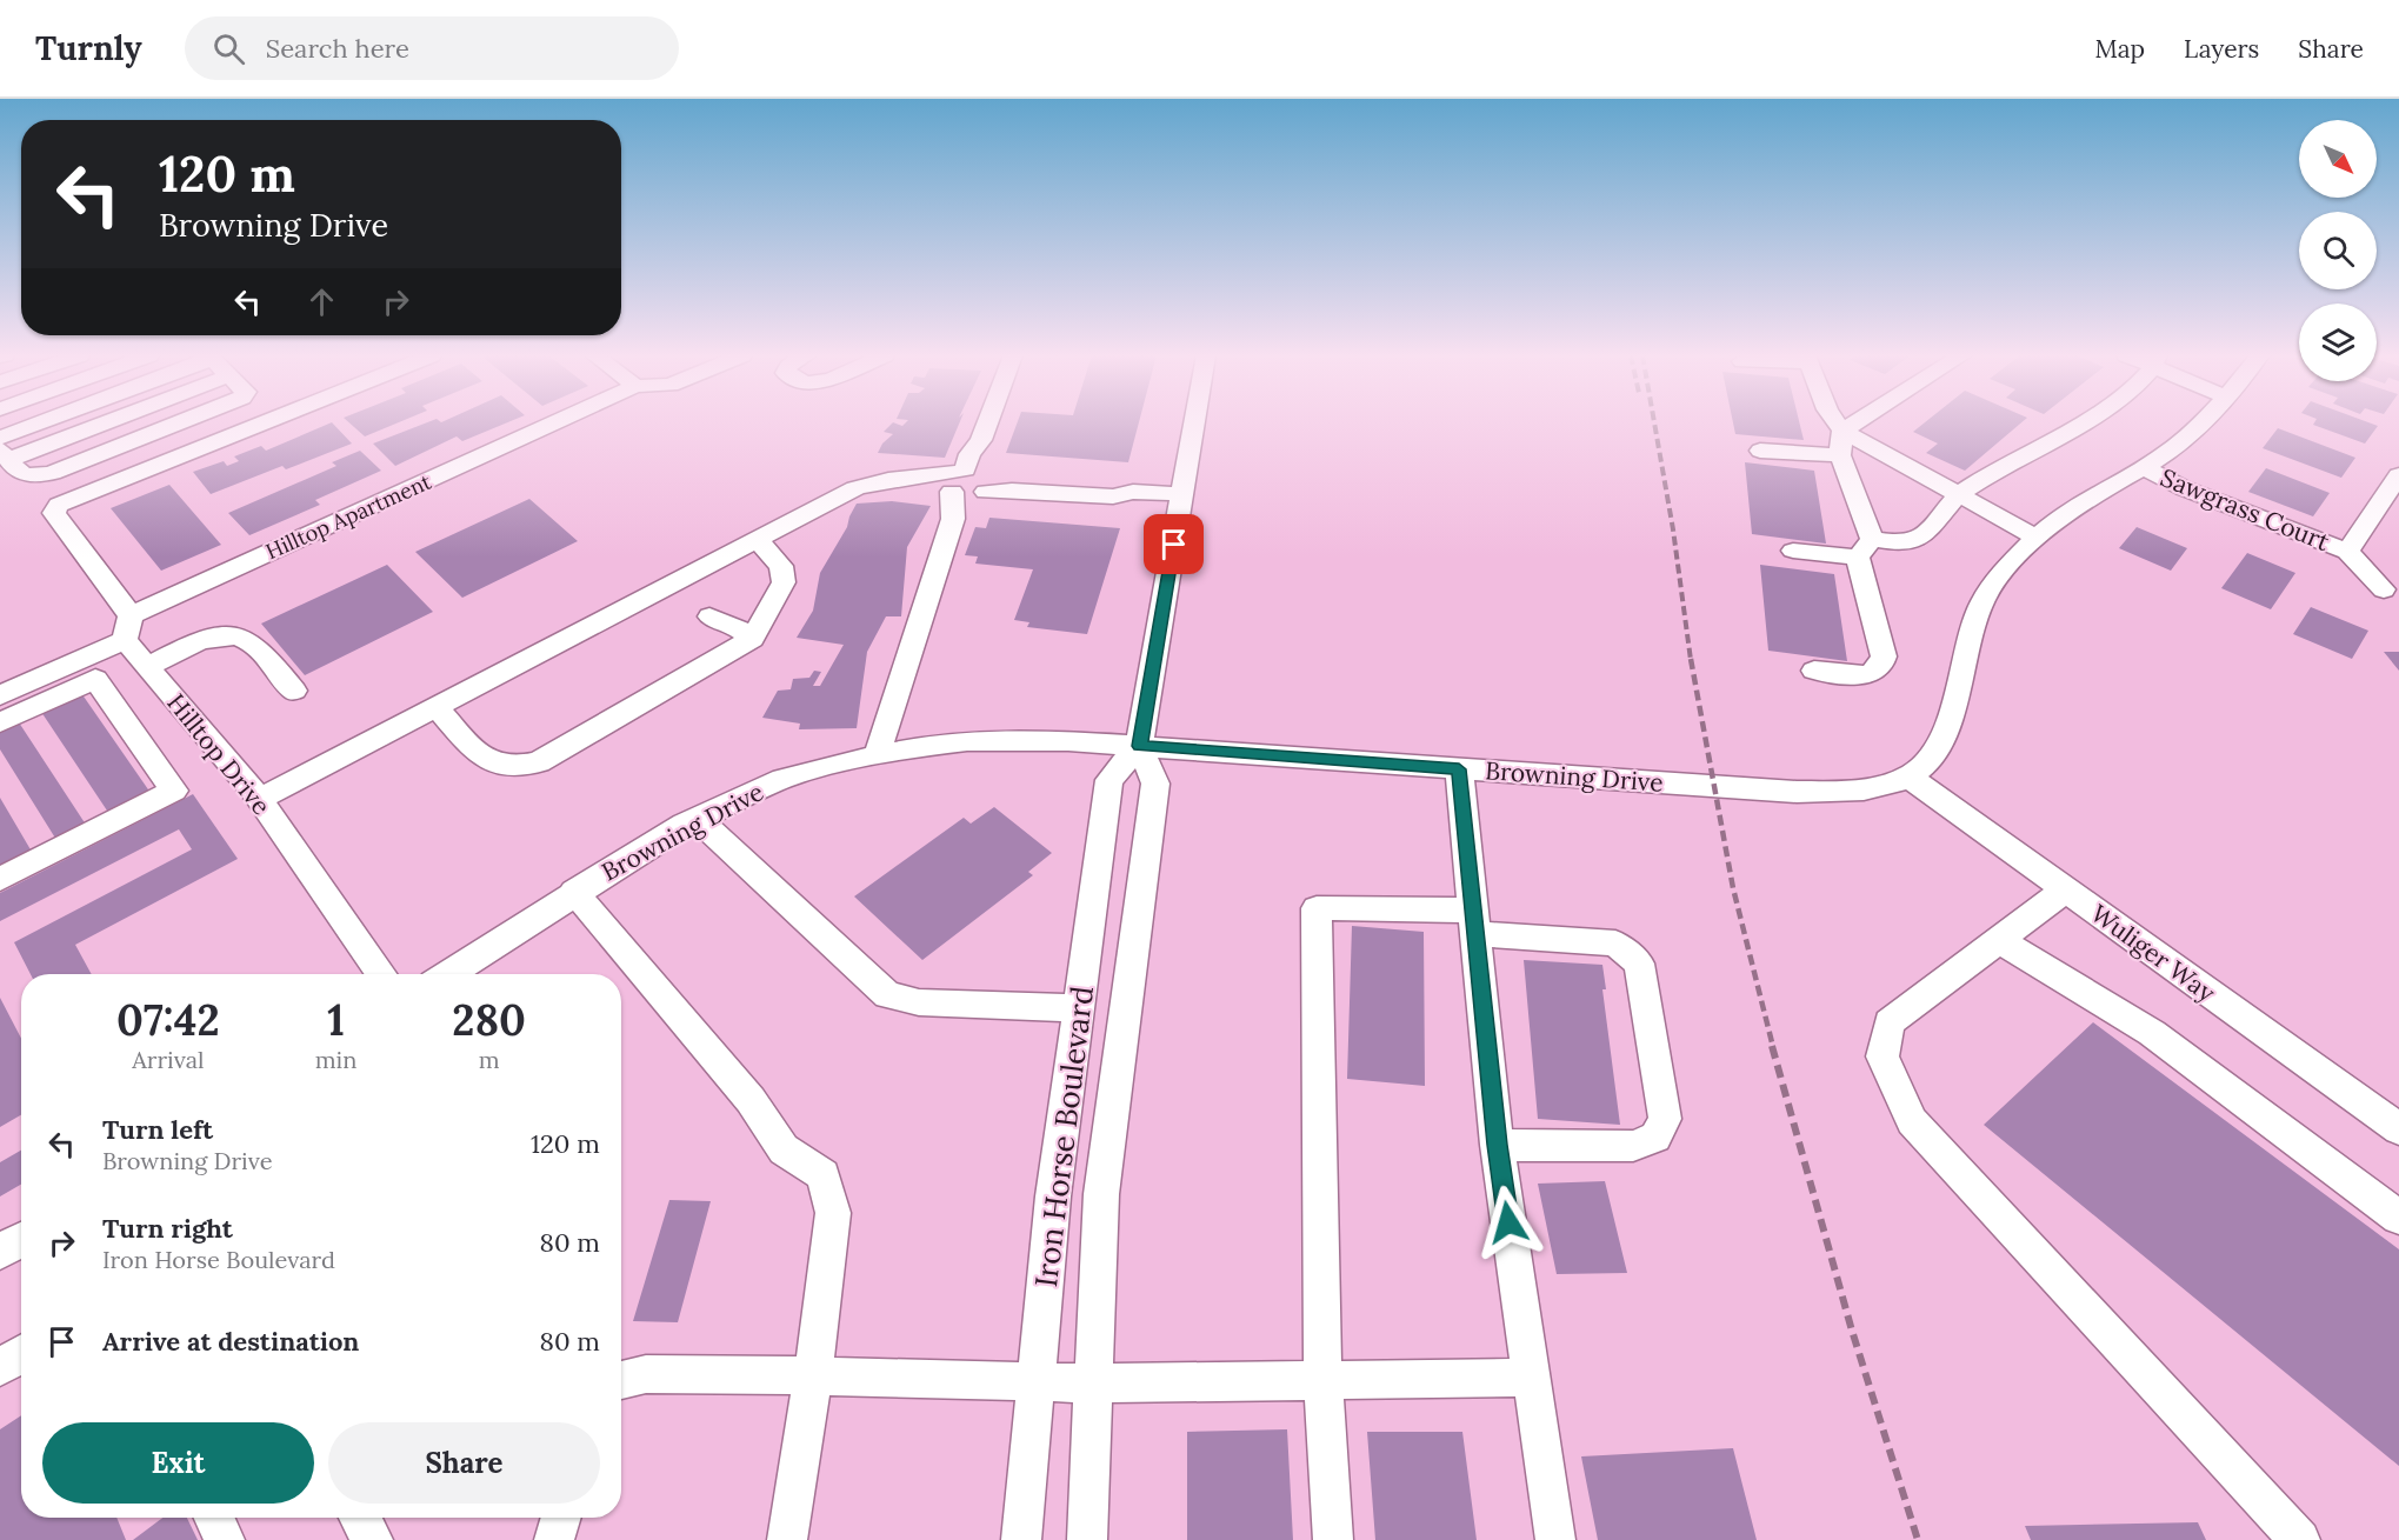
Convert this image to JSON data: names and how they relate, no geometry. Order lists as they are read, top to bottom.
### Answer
{
  "streets": {
    "street": [
      "Sawgrass Court",
      "Hilltop Apartment",
      "Hilltop Drive",
      "Browning Drive",
      "Wuliger Way",
      "Iron Horse Boulevard"
    ]
  },
  "crossings": [
    ["Sawgrass Court", "Browning Drive"],
    ["Hilltop Apartment", "Hilltop Drive"],
    ["Browning Drive", "Wuliger Way"],
    ["Browning Drive", "Iron Horse Boulevard"]
  ],
  "north": "bottom right",
  "page": {
    "header": "Turnly",
    "search": "Search here",
    "nav": ["Map", "Layers", "Share"],
    "turn": ["120 m", "Browning Drive"],
    "eta": [
      "07:42",
      "Arrival",
      "1",
      "min",
      "280",
      "m"
    ],
    "list": [
      {
        "name": "Turn left",
        "note": "Browning Drive",
        "value": "120 m"
      },
      {
        "name": "Turn right",
        "note": "Iron Horse Boulevard",
        "value": "80 m"
      },
      {
        "name": "Arrive at destination",
        "value": "80 m"
      }
    ],
    "buttons": ["Exit", "Share"]
  }
}
